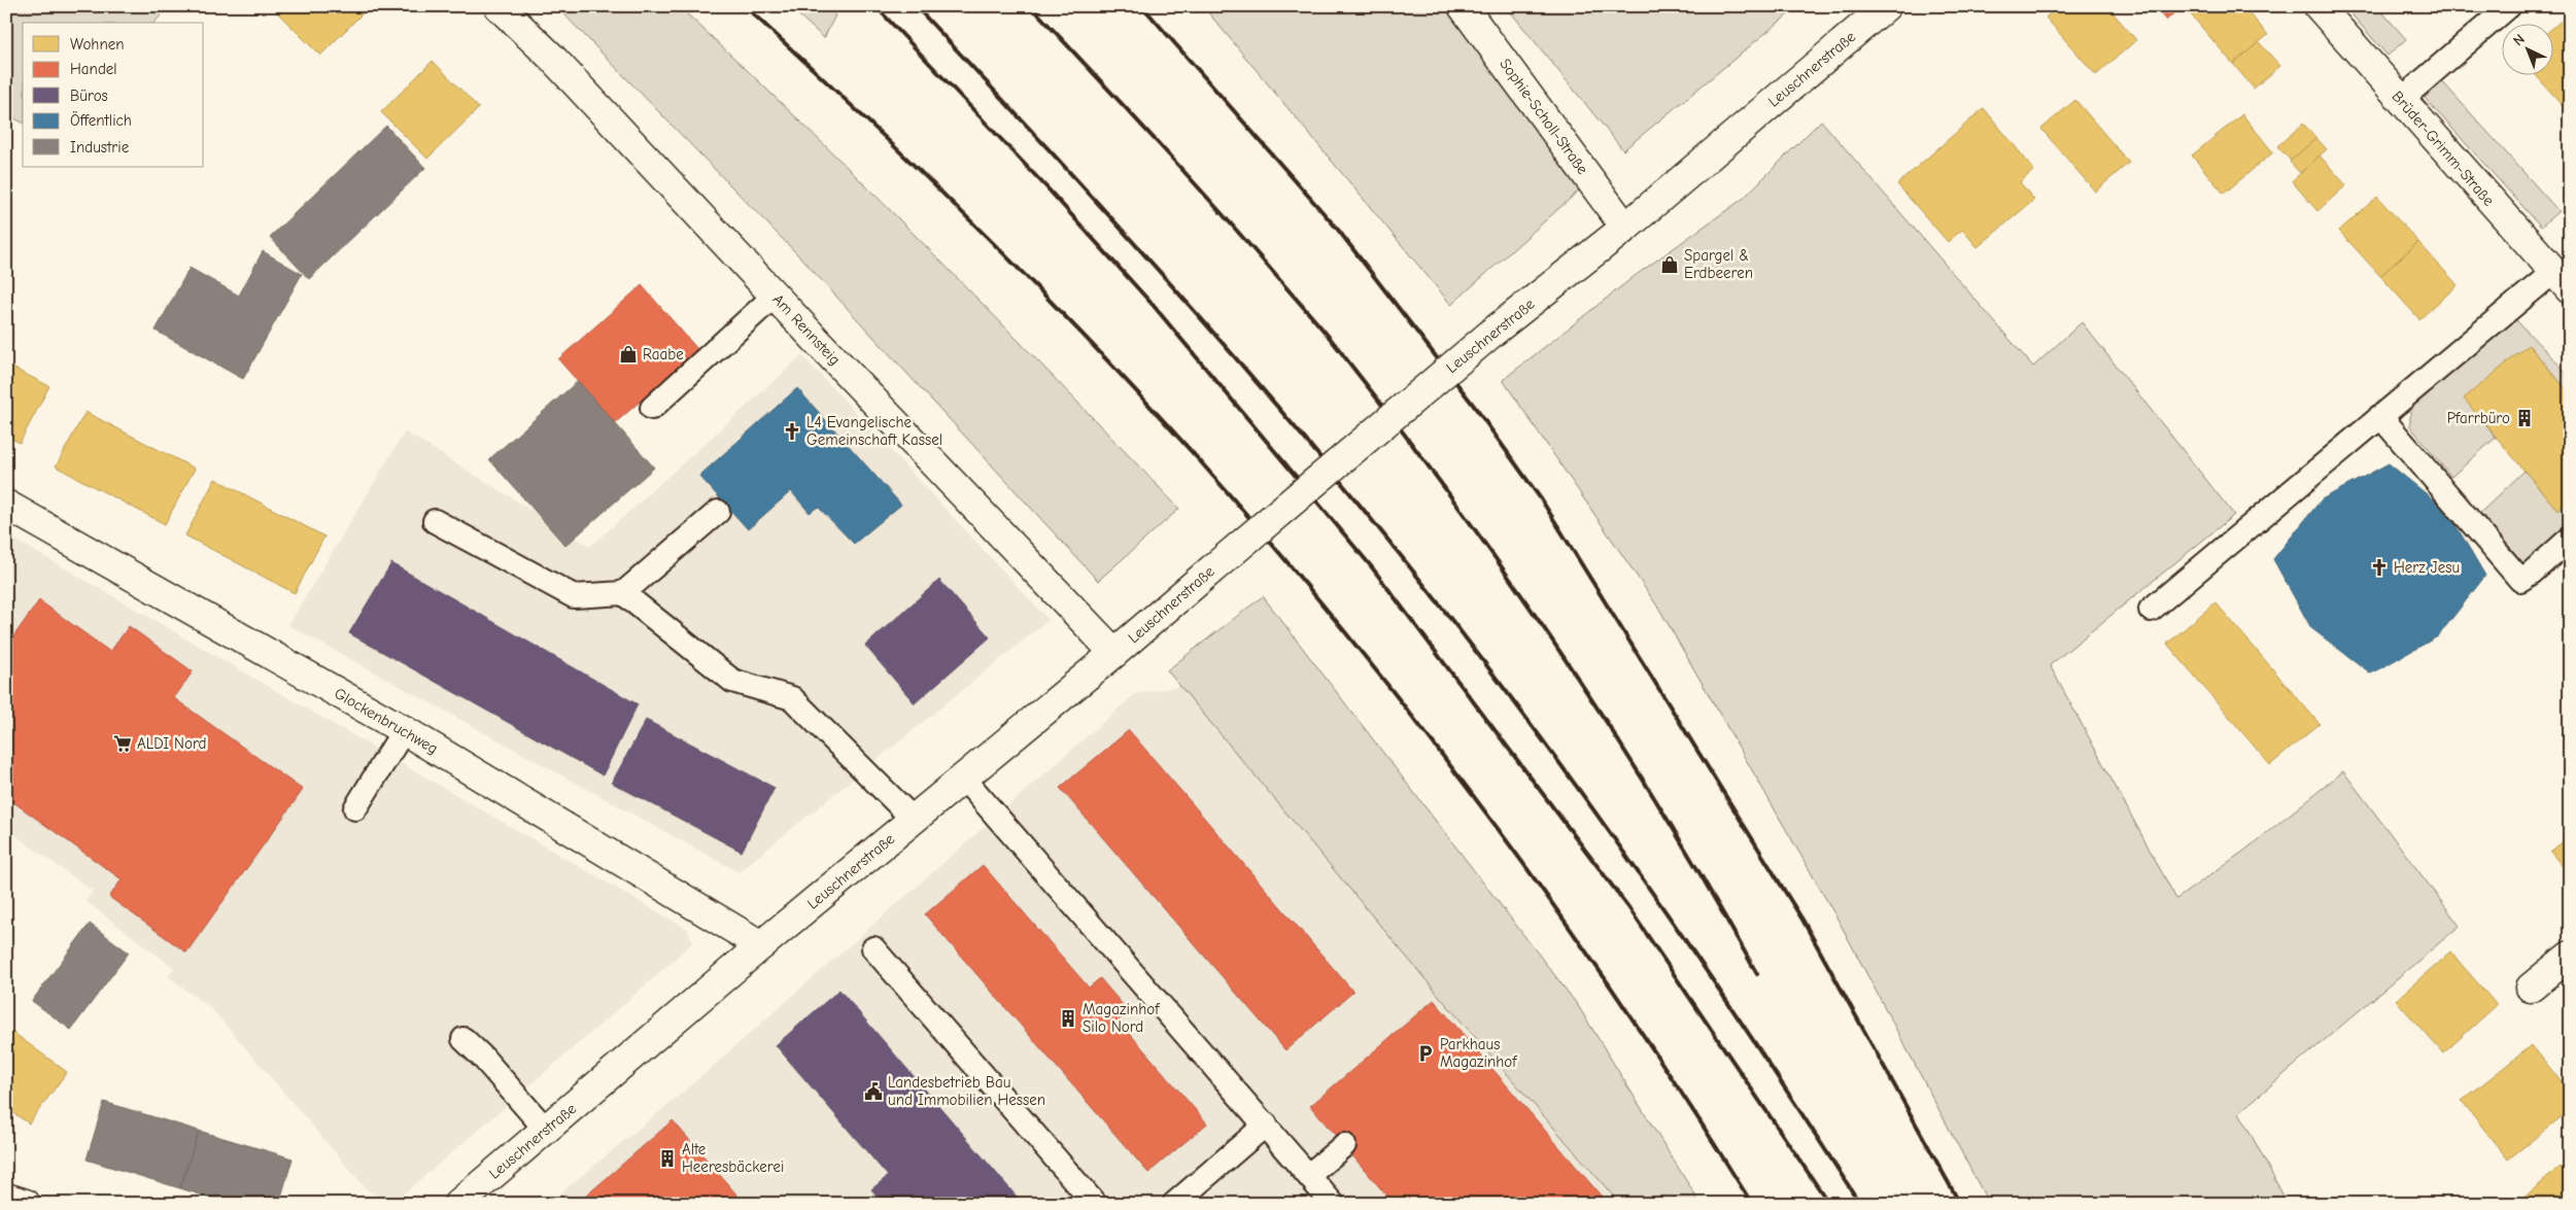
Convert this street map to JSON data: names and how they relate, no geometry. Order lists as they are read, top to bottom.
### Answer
{
  "streets": {
    "street": [
      "Leuschnerstraße",
      "Sophie-Scholl-Straße",
      "Brüder-Grimm-Straße",
      "Am Rennsteig",
      "Glockenbruchweg"
    ]
  },
  "crossings": [
    ["Leuschnerstraße", "Sophie-Scholl-Straße"],
    ["Leuschnerstraße", "Am Rennsteig"],
    ["Leuschnerstraße", "Glockenbruchweg"]
  ],
  "places": {
    "shop": ["Spargel & Erdbeeren", "Raabe"],
    "building": ["Pfarrbüro", "Magazinhof Silo Nord", "Alte Heeresbäckerei"],
    "church": ["L4 Evangelische Gemeinschaft Kassel", "Herz Jesu"],
    "supermarket": ["ALDI Nord"],
    "parking": ["Parkhaus Magazinhof"],
    "public building": ["Landesbetrieb Bau und Immobilien Hessen"]
  },
  "legend": [
    "Wohnen",
    "Handel",
    "Büros",
    "Öffentlich",
    "Industrie"
  ],
  "north": "top left"
}
